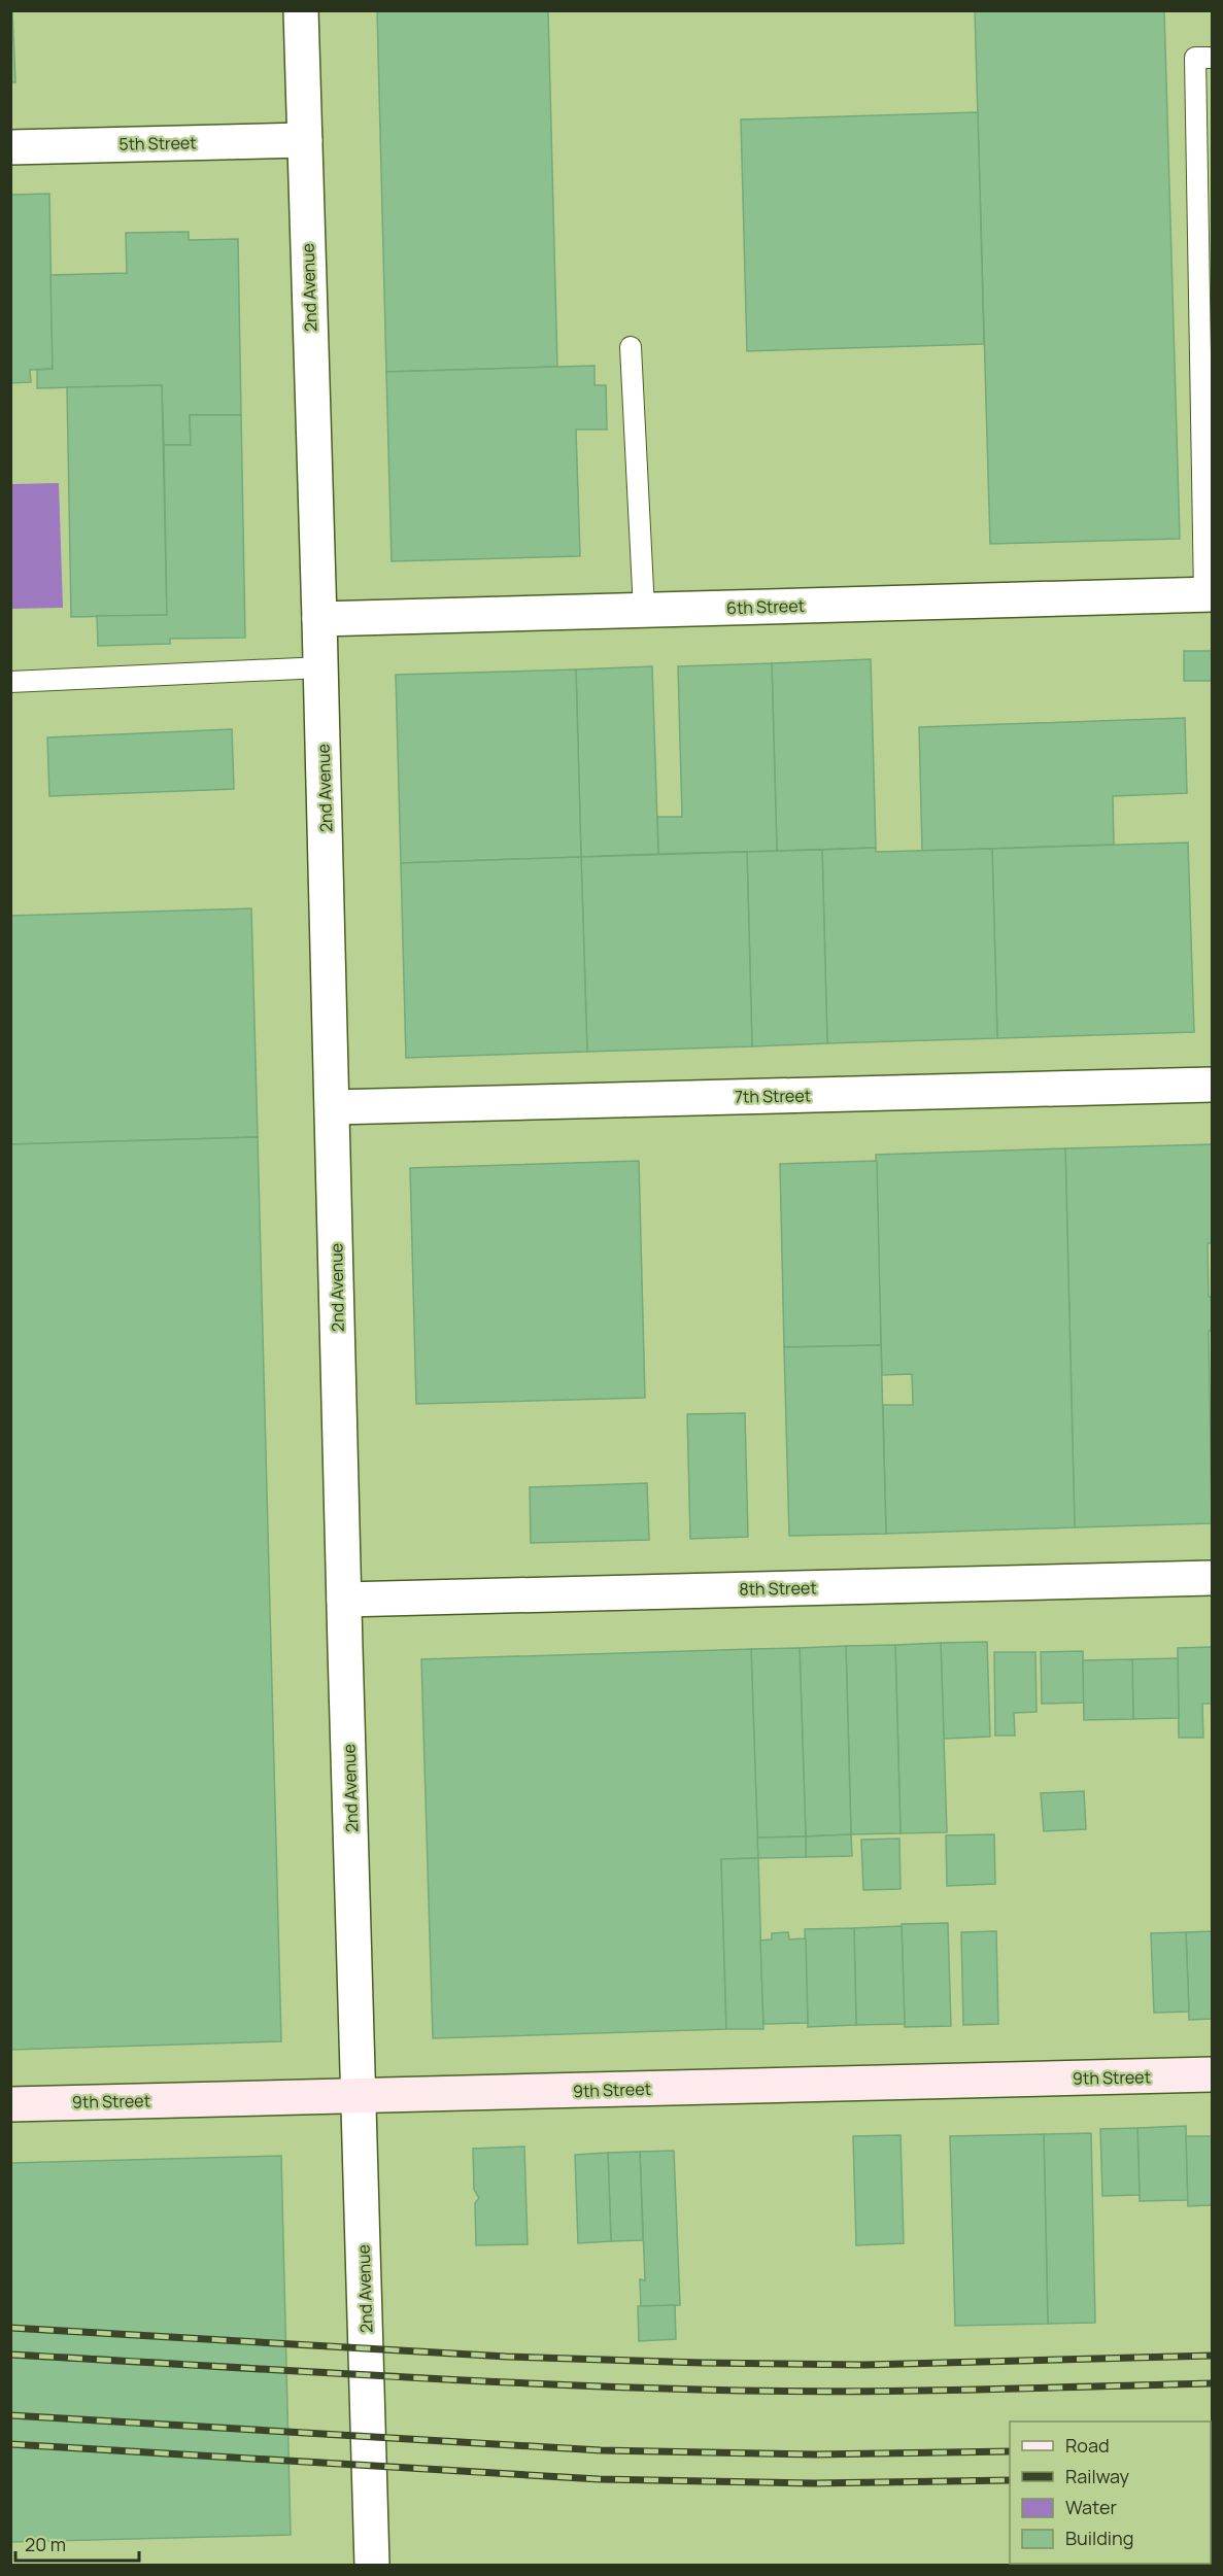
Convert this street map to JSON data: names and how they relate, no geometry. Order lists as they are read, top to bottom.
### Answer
{
  "streets": {
    "main road": ["9th Street"],
    "street": [
      "5th Street",
      "2nd Avenue",
      "6th Street",
      "7th Street",
      "8th Street"
    ]
  },
  "crossings": [
    ["5th Street", "2nd Avenue"],
    ["2nd Avenue", "6th Street"],
    ["2nd Avenue", "7th Street"],
    ["2nd Avenue", "8th Street"],
    ["2nd Avenue", "9th Street"]
  ],
  "legend": [
    "Road",
    "Railway",
    "Water",
    "Building"
  ],
  "scale_bar": "20 m"
}
